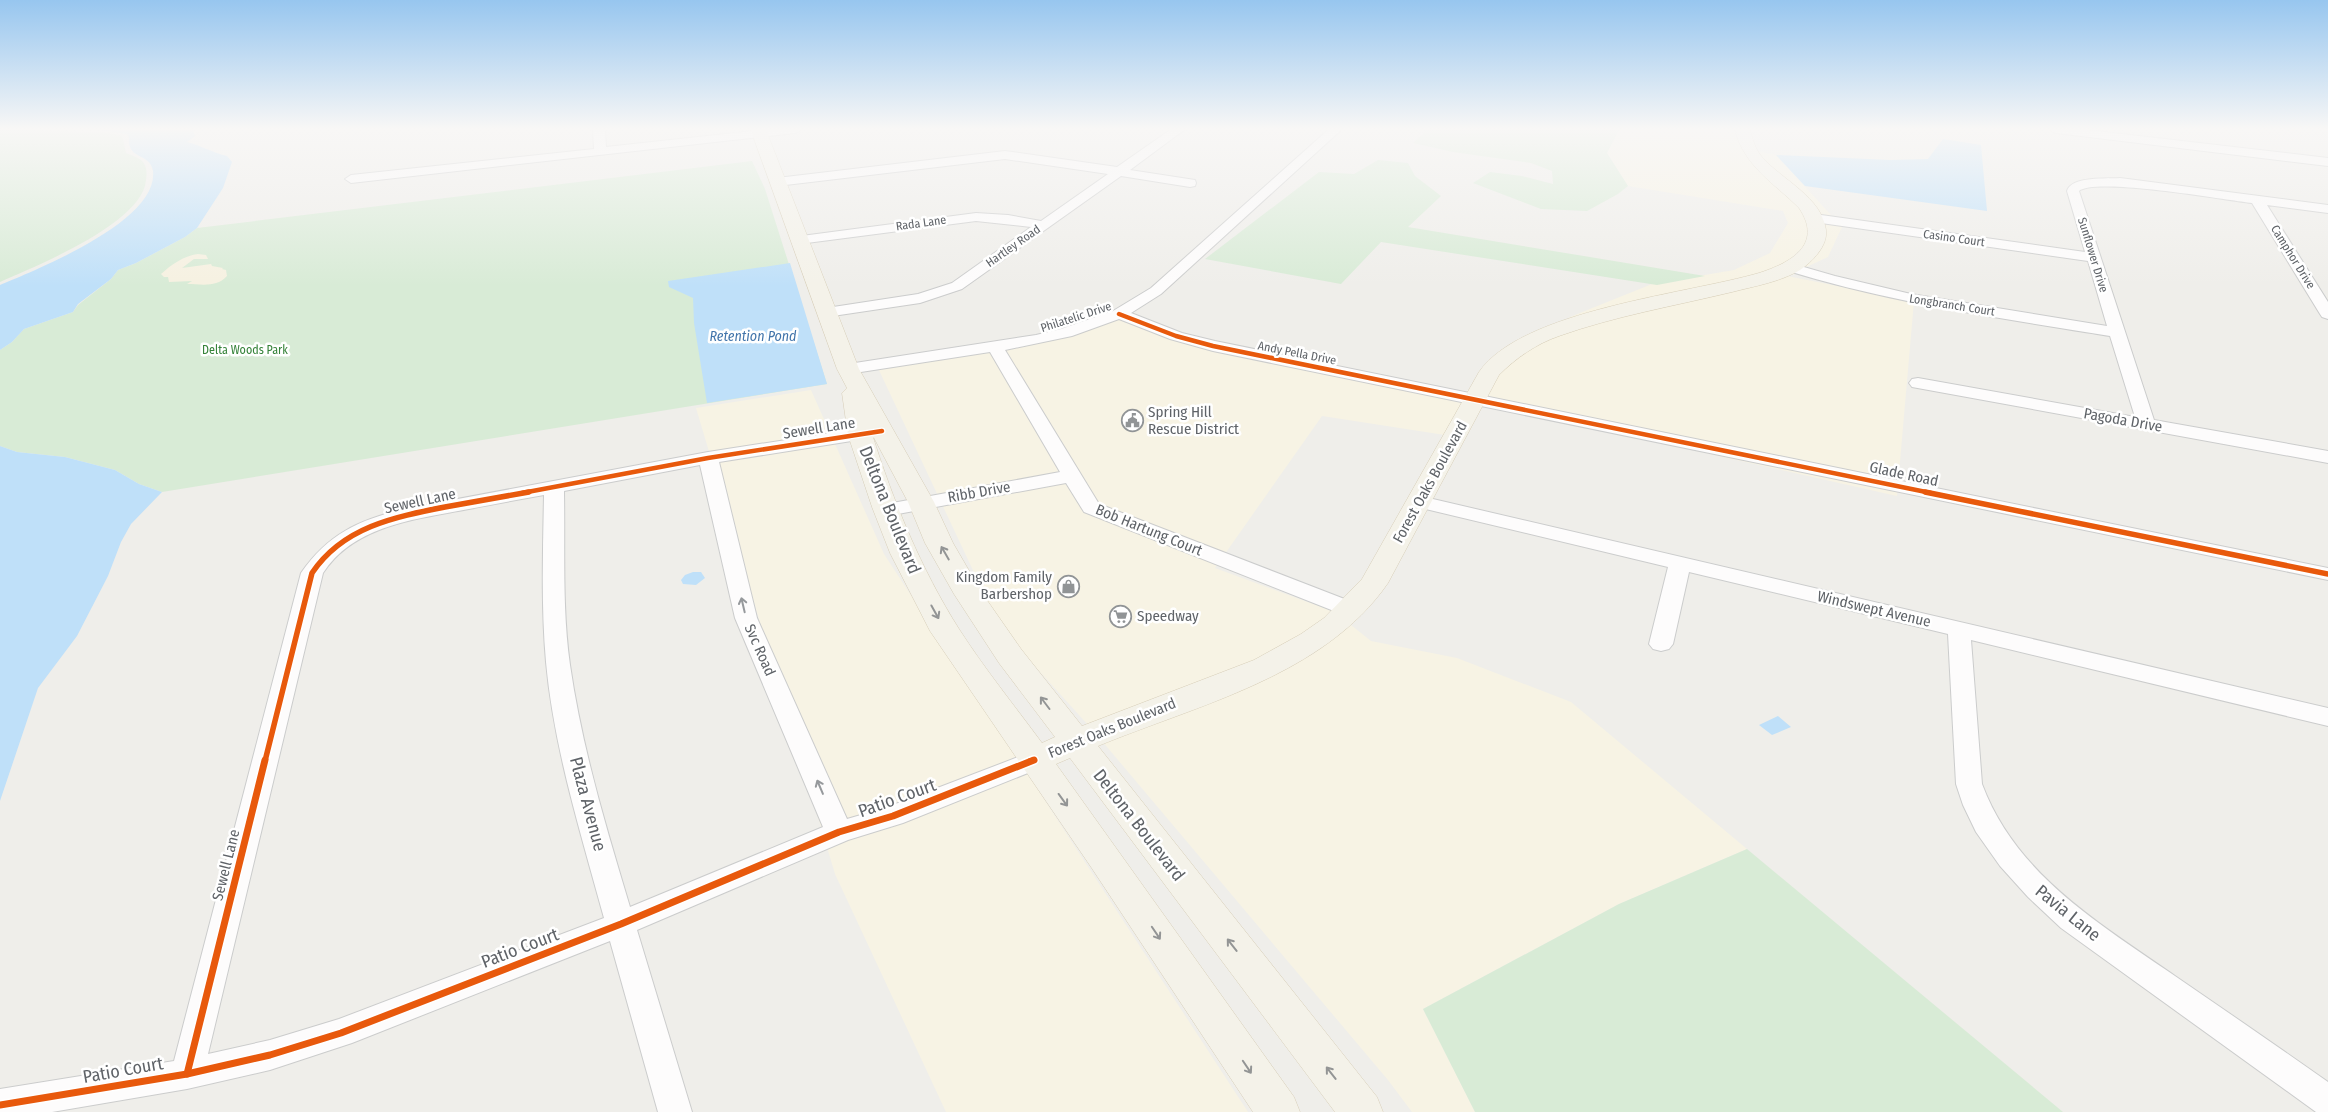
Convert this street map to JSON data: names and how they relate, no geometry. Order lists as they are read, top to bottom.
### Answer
{
  "streets": {
    "main road": ["Forest Oaks Boulevard", "Deltona Boulevard"],
    "street": [
      "Rada Lane",
      "Casino Court",
      "Hartley Road",
      "Sunflower Drive",
      "Camphor Drive",
      "Longbranch Court",
      "Philatelic Drive",
      "Andy Pella Drive",
      "Pagoda Drive",
      "Sewell Lane",
      "Glade Road",
      "Ribb Drive",
      "Bob Hartung Court",
      "Windswept Avenue",
      "Svc Road",
      "Patio Court",
      "Plaza Avenue",
      "Pavia Lane"
    ]
  },
  "crossings": [
    ["Rada Lane", "Hartley Road"],
    ["Rada Lane", "Deltona Boulevard"],
    ["Casino Court", "Sunflower Drive"],
    ["Casino Court", "Forest Oaks Boulevard"],
    ["Hartley Road", "Deltona Boulevard"],
    ["Sunflower Drive", "Camphor Drive"],
    ["Sunflower Drive", "Longbranch Court"],
    ["Sunflower Drive", "Pagoda Drive"],
    ["Longbranch Court", "Forest Oaks Boulevard"],
    ["Philatelic Drive", "Andy Pella Drive"],
    ["Philatelic Drive", "Deltona Boulevard"],
    ["Philatelic Drive", "Bob Hartung Court"],
    ["Andy Pella Drive", "Glade Road"],
    ["Andy Pella Drive", "Forest Oaks Boulevard"],
    ["Sewell Lane", "Deltona Boulevard"],
    ["Sewell Lane", "Svc Road"],
    ["Sewell Lane", "Patio Court"],
    ["Sewell Lane", "Plaza Avenue"],
    ["Glade Road", "Forest Oaks Boulevard"],
    ["Forest Oaks Boulevard", "Deltona Boulevard"],
    ["Forest Oaks Boulevard", "Bob Hartung Court"],
    ["Forest Oaks Boulevard", "Windswept Avenue"],
    ["Forest Oaks Boulevard", "Patio Court"],
    ["Ribb Drive", "Deltona Boulevard"],
    ["Ribb Drive", "Bob Hartung Court"],
    ["Deltona Boulevard", "Patio Court"],
    ["Windswept Avenue", "Pavia Lane"],
    ["Svc Road", "Patio Court"],
    ["Patio Court", "Plaza Avenue"]
  ],
  "one_way": ["Svc Road"],
  "water": ["Retention Pond"],
  "parks": ["Delta Woods Park"],
  "places": {
    "public building": ["Spring Hill Rescue District"],
    "shop": ["Kingdom Family Barbershop"],
    "supermarket": ["Speedway"]
  }
}
